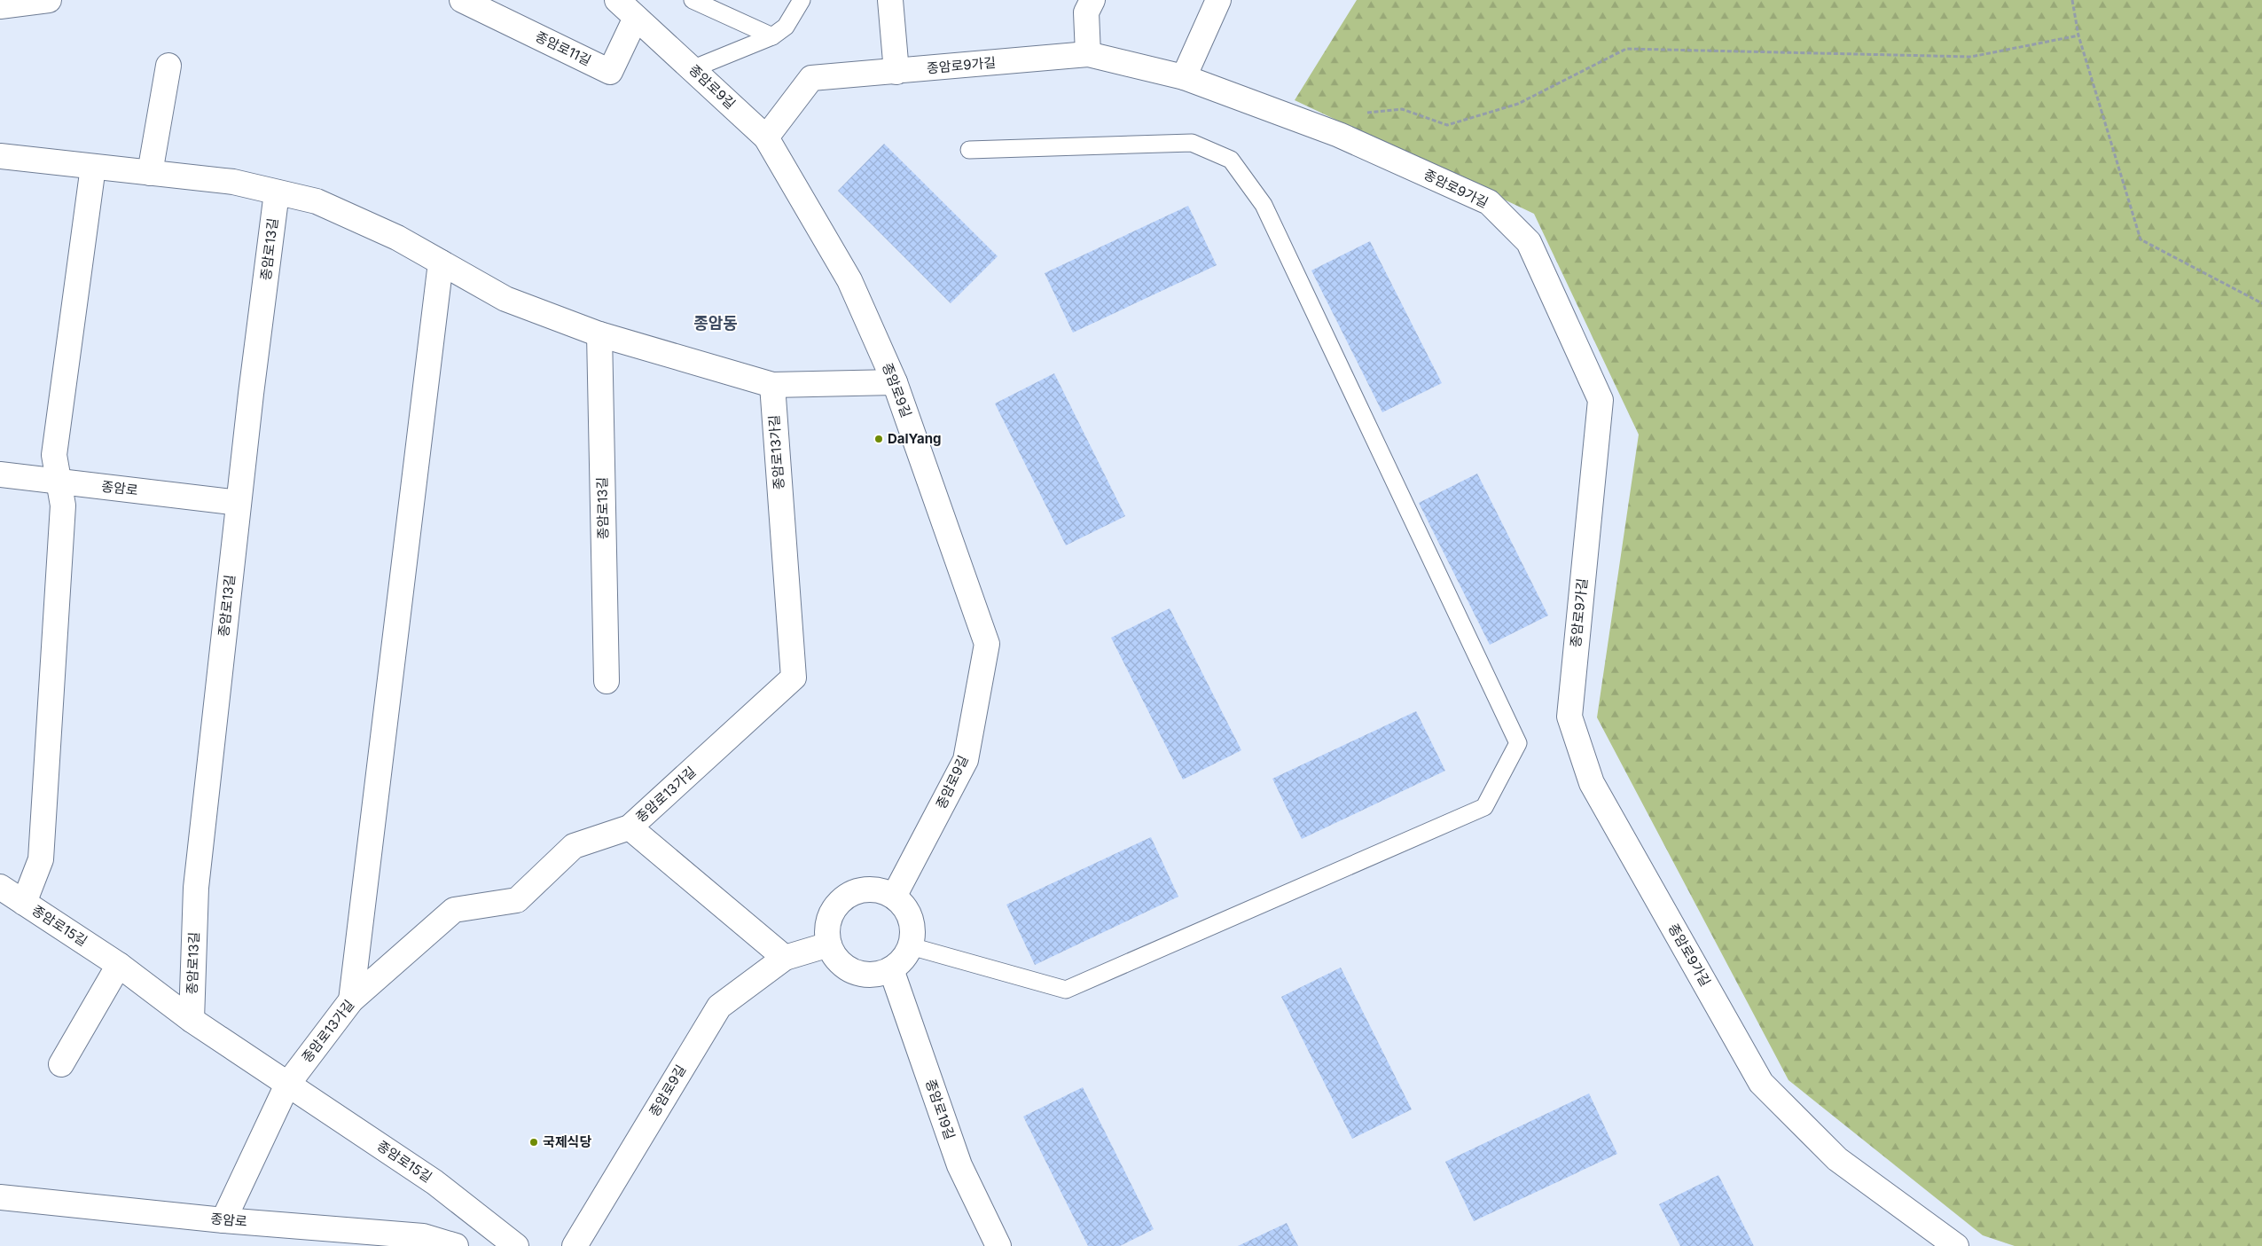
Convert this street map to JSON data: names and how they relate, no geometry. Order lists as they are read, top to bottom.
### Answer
{
  "streets": {
    "street": [
      "종암로11길",
      "종암로9가길",
      "종암로9길",
      "종암로13길",
      "종암로13가길",
      "종암로",
      "종암로15길",
      "종암로19길"
    ]
  },
  "crossings": [
    ["종암로11길", "종암로9길"],
    ["종암로9가길", "종암로9길"],
    ["종암로9길", "종암로19길"],
    ["종암로13길", "종암로"],
    ["종암로13길", "종암로15길"],
    ["종암로13가길", "종암로15길"]
  ],
  "districts": ["종암동"],
  "places": ["DalYang", "국제식당"]
}
